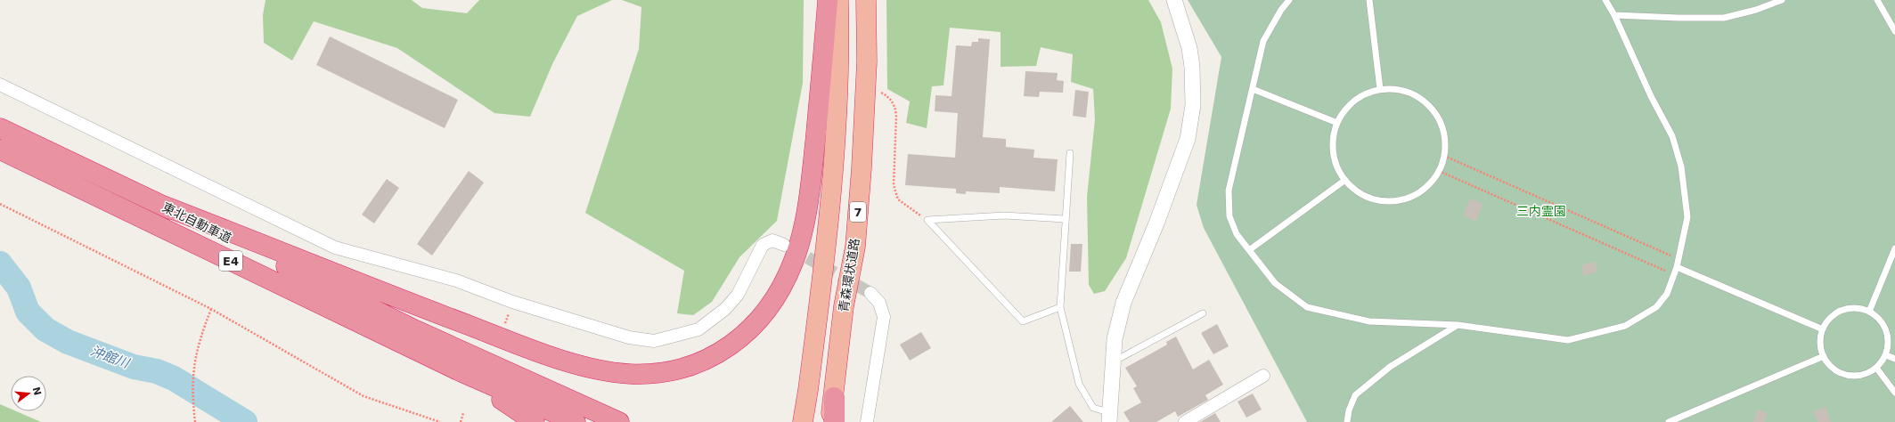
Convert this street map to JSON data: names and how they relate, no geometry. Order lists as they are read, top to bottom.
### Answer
{
  "streets": {
    "highway": [
      "7",
      "東北自動車道",
      "E4",
      "青森環状道路"
    ]
  },
  "water": ["沖館川"],
  "parks": ["三内霊園"],
  "north": "right"
}
